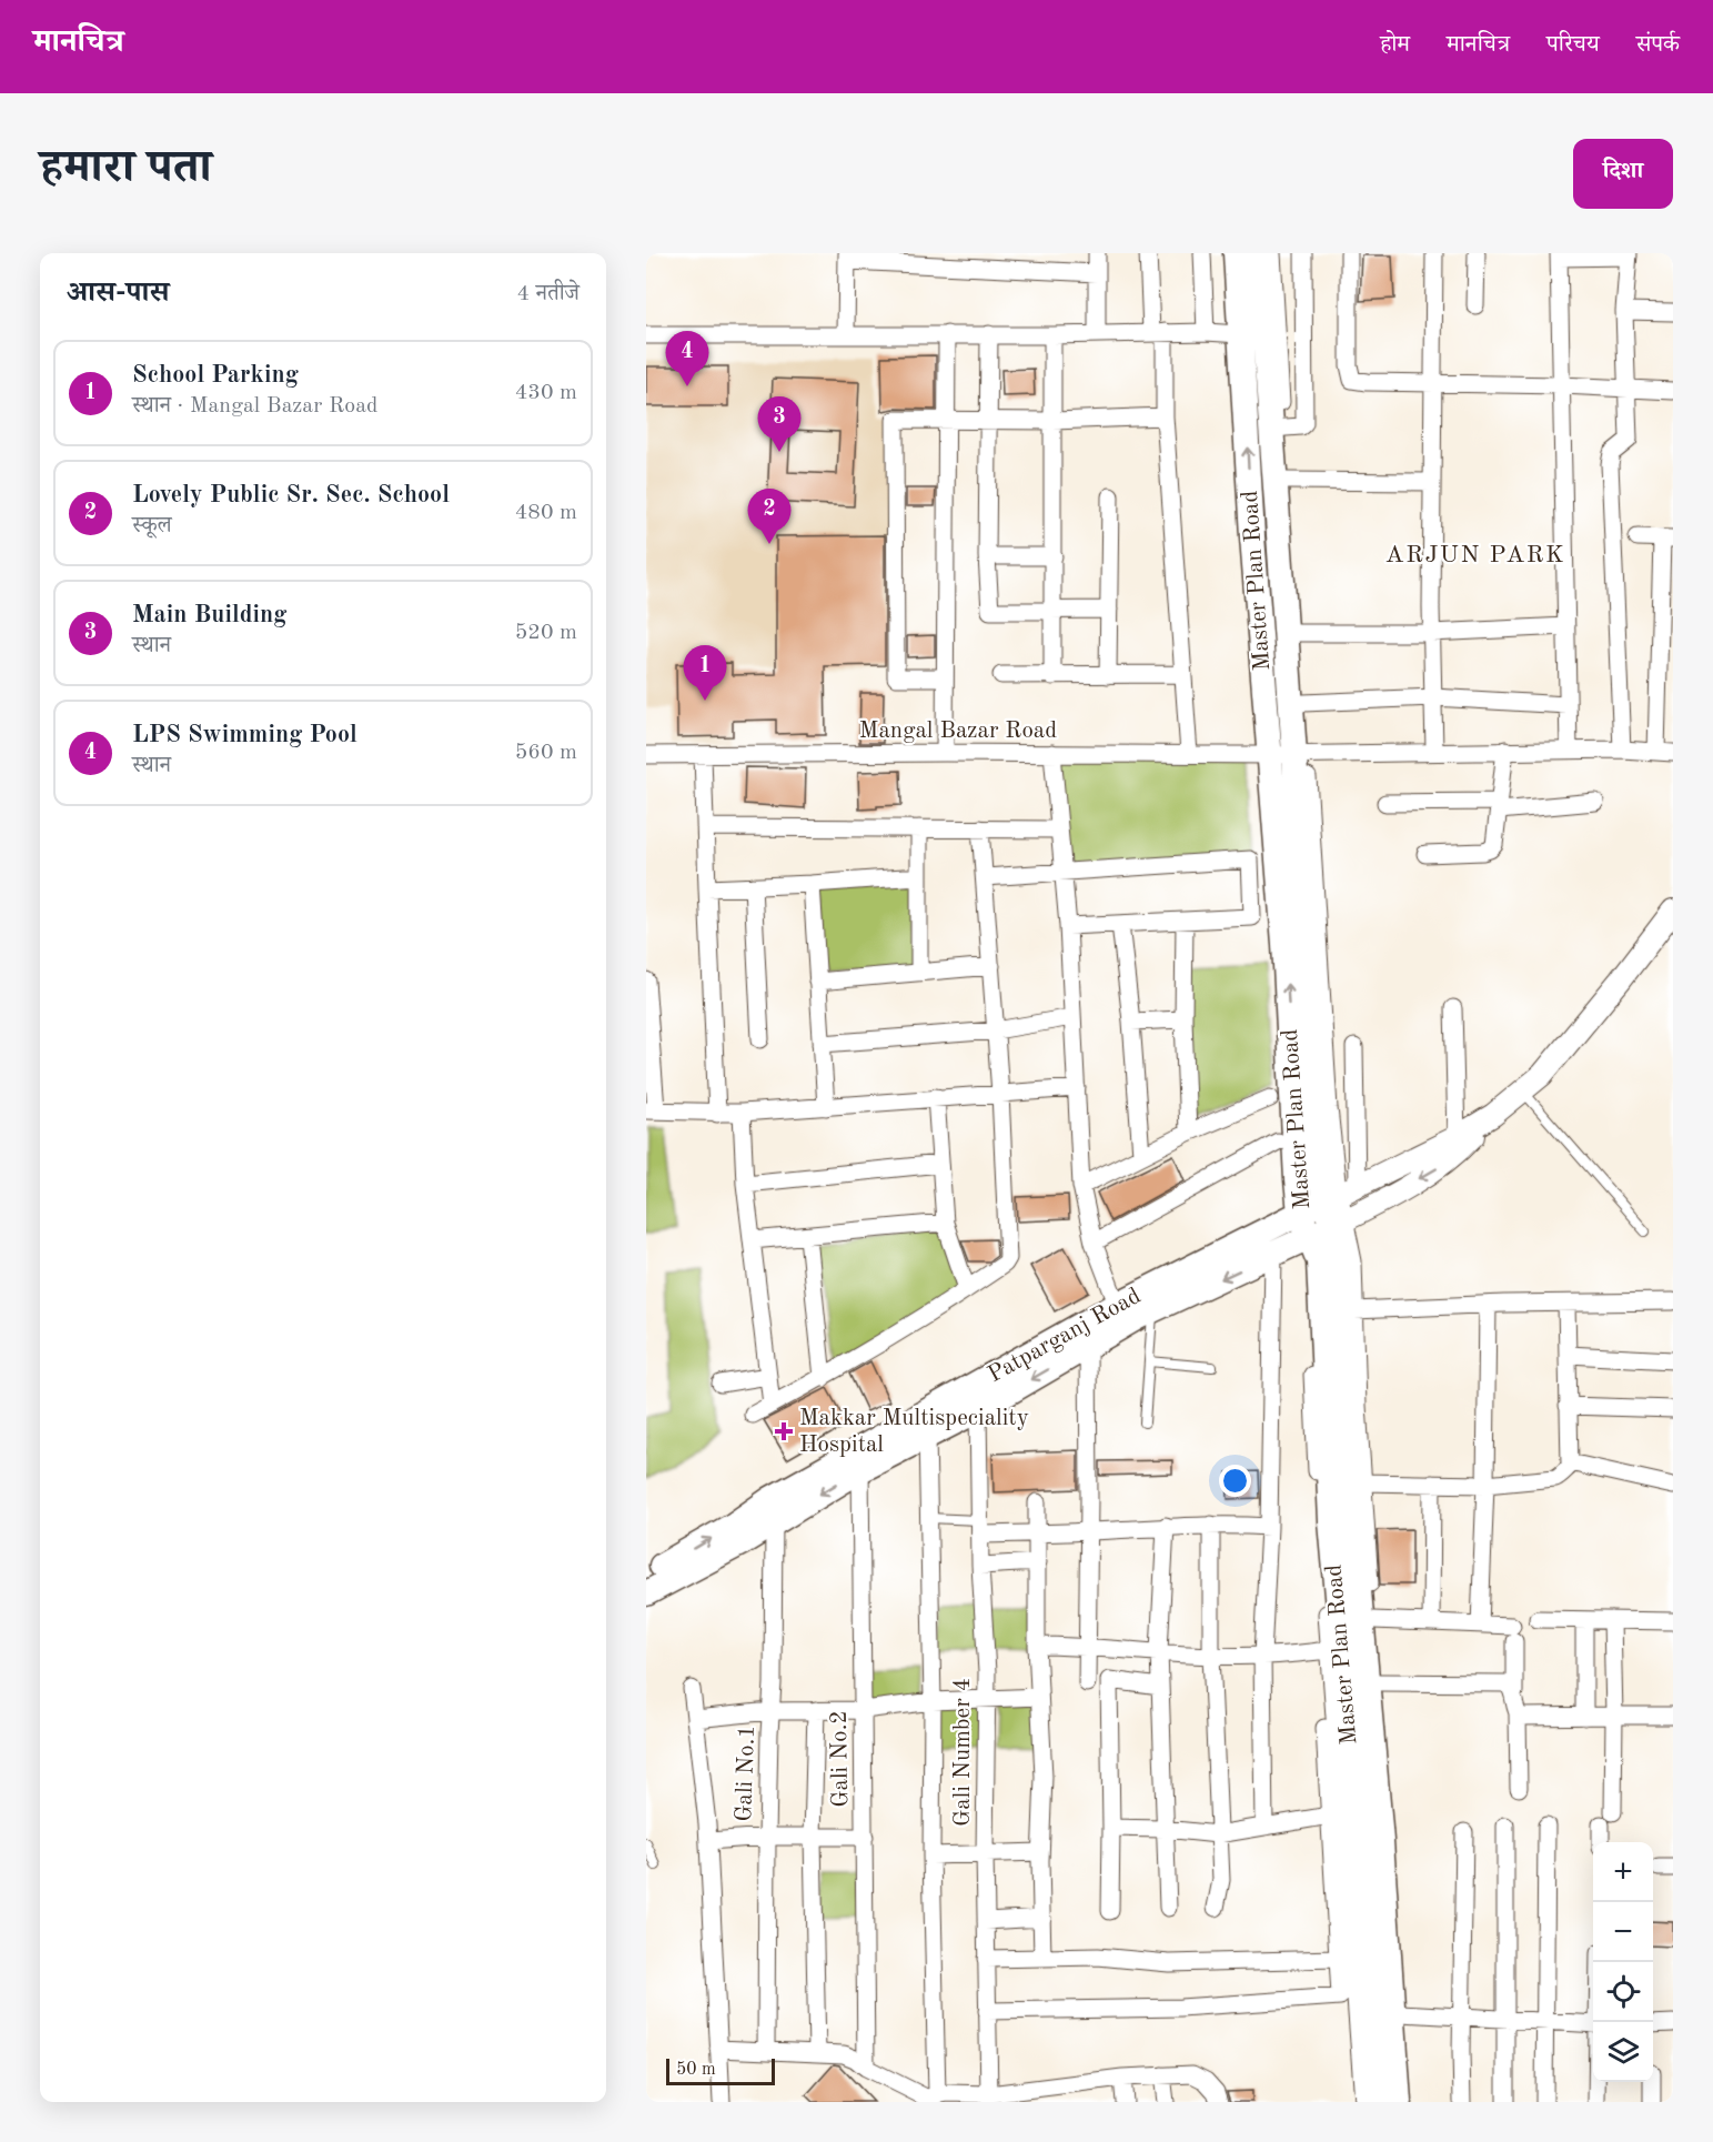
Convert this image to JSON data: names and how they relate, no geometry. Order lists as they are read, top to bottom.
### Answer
{
  "streets": {
    "main road": ["Master Plan Road", "Patparganj Road"],
    "street": [
      "Mangal Bazar Road",
      "Gali Number 4",
      "Gali No.2",
      "Gali No.1"
    ]
  },
  "crossings": [
    ["Master Plan Road", "Mangal Bazar Road"],
    ["Master Plan Road", "Patparganj Road"],
    ["Patparganj Road", "Gali No.2"]
  ],
  "districts": ["ARJUN PARK"],
  "places": {
    "health": ["Makkar Multispeciality Hospital"]
  },
  "scale_bar": "50 m",
  "page": {
    "header": "मानचित्र",
    "nav": [
      "होम",
      "मानचित्र",
      "परिचय",
      "संपर्क"
    ],
    "title": "हमारा पता",
    "buttons": "दिशा",
    "heading": ["आस-पास", "4 नतीजे"],
    "pins": [
      "4",
      "3",
      "2",
      "1"
    ],
    "list": [
      {
        "mark": "1",
        "name": "School Parking",
        "note": "स्थान · Mangal Bazar Road",
        "value": "430 m"
      },
      {
        "mark": "2",
        "name": "Lovely Public Sr. Sec. School",
        "note": "स्कूल",
        "value": "480 m"
      },
      {
        "mark": "3",
        "name": "Main Building",
        "note": "स्थान",
        "value": "520 m"
      },
      {
        "mark": "4",
        "name": "LPS Swimming Pool",
        "note": "स्थान",
        "value": "560 m"
      }
    ],
    "map_buttons": ["+", "−"],
    "scale": "50 m"
  }
}
